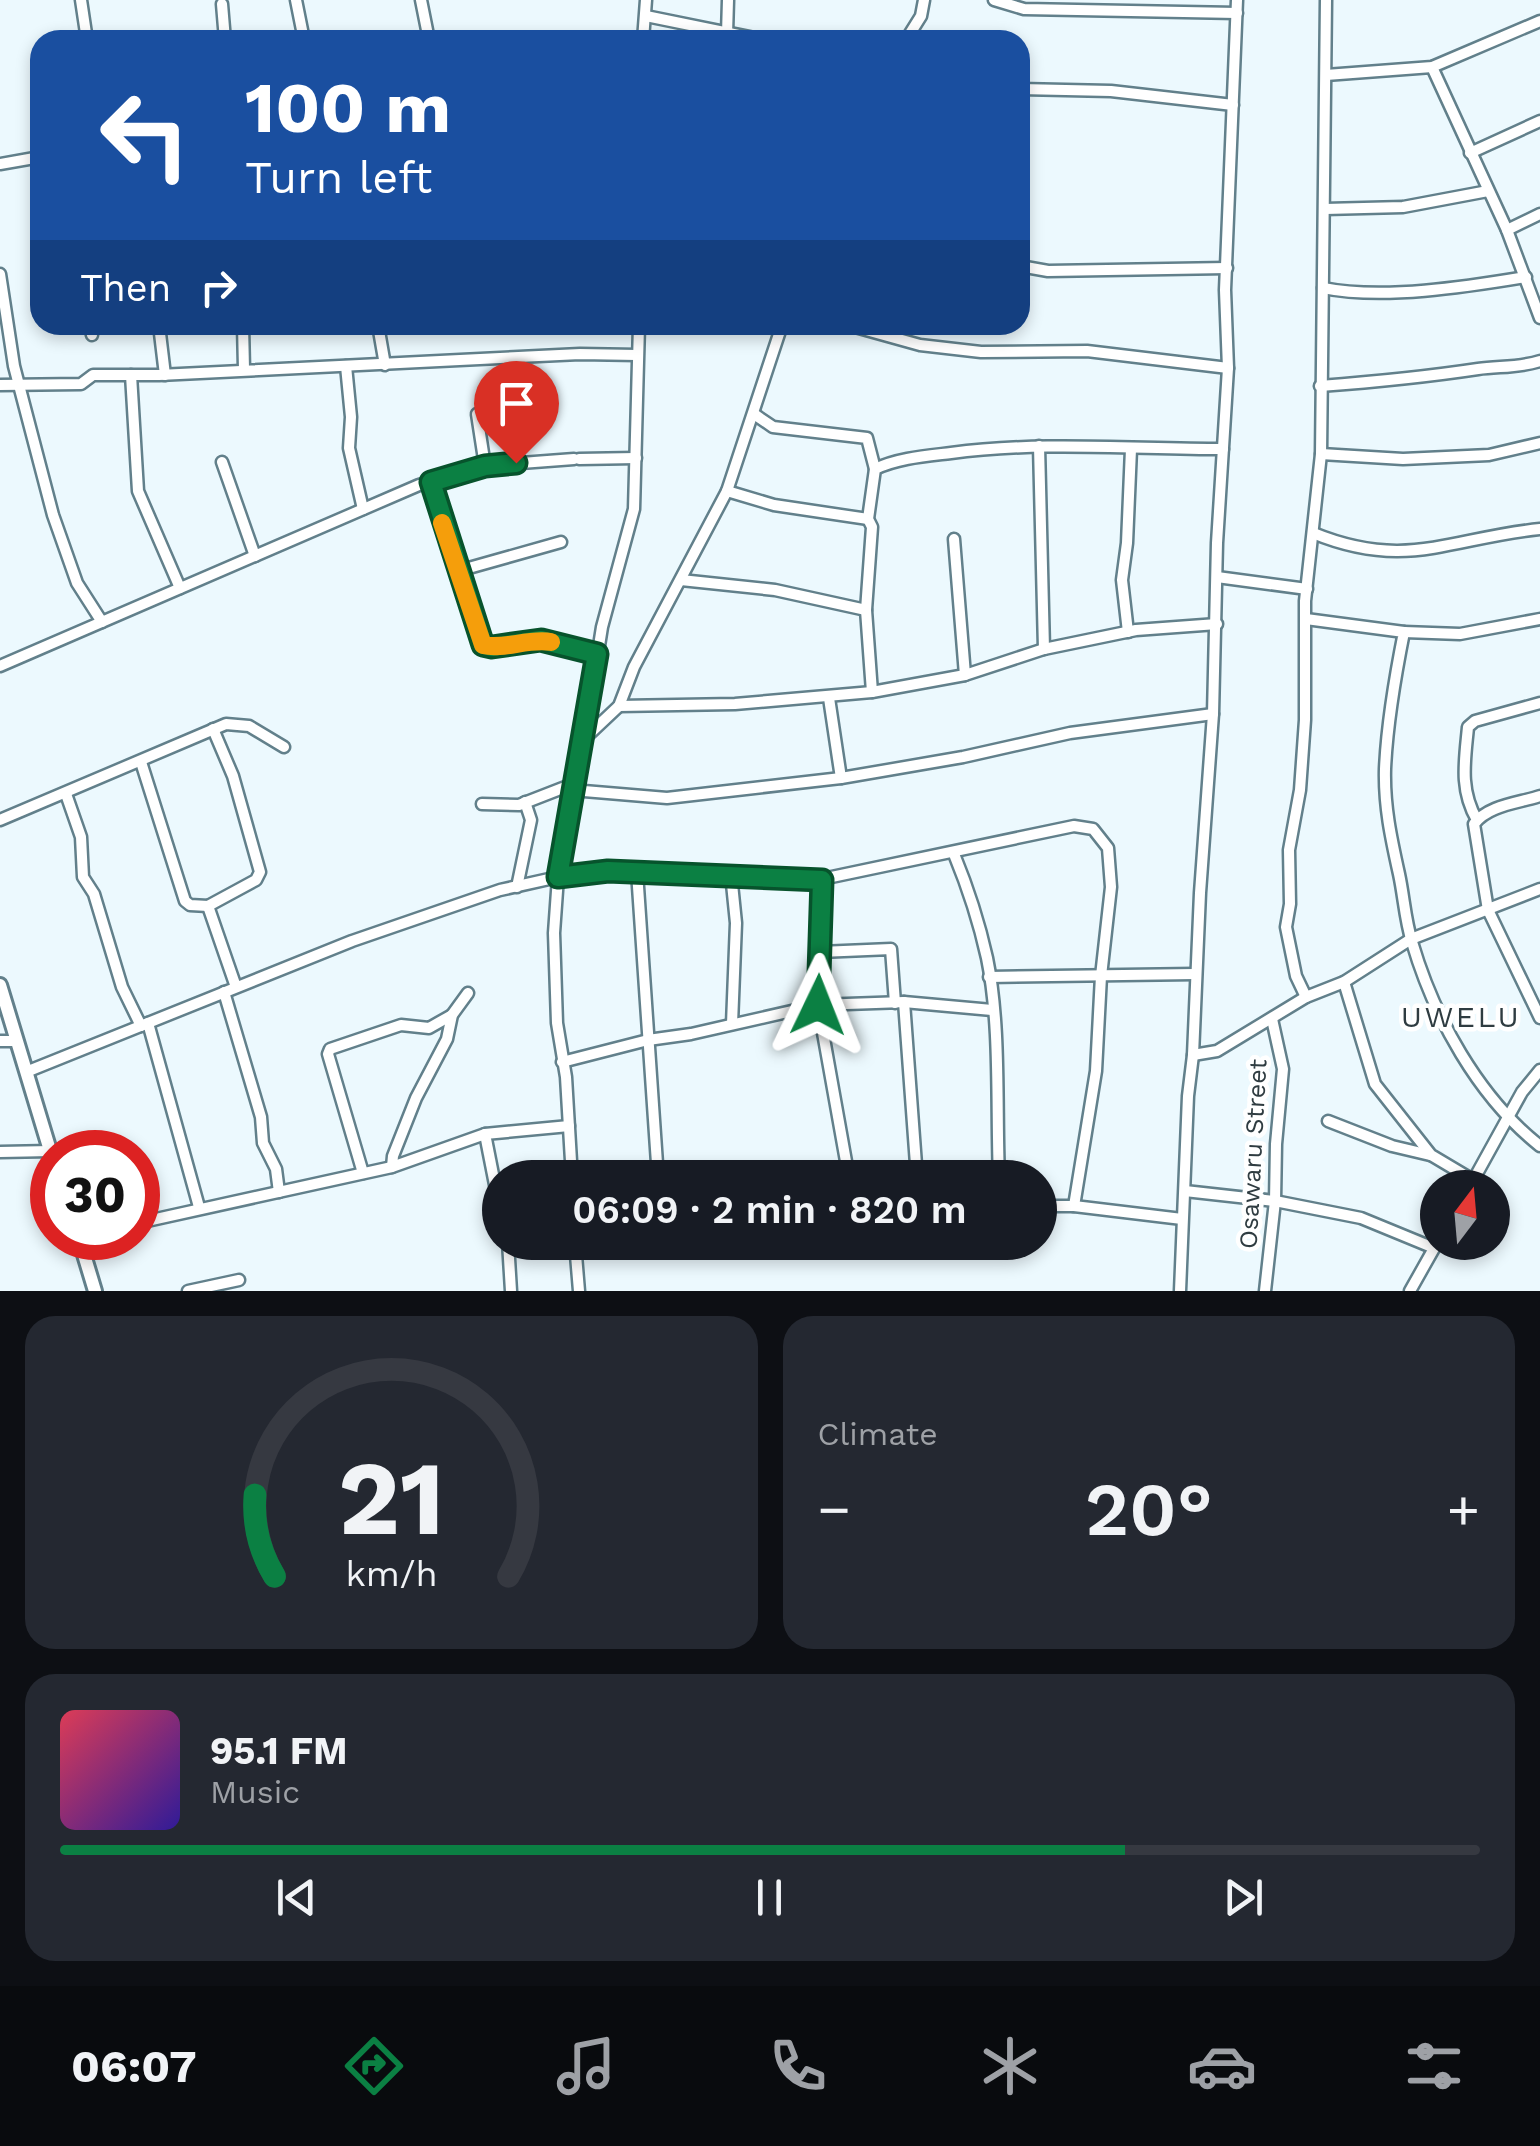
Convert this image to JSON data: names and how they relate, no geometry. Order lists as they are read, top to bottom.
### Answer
{
  "streets": {
    "street": ["Osawaru Street"]
  },
  "districts": ["UWELU"],
  "north": "top",
  "page": {
    "turn": ["100 m", "Turn left"],
    "then": "Then",
    "limit": "30",
    "trip": "06:09 · 2 min · 820 m",
    "tile": "Climate",
    "heat": ["−", "20°", "+"],
    "song": ["95.1 FM", "Music"],
    "tabs": "06:07",
    "gauge": ["21", "km/h"]
  }
}
